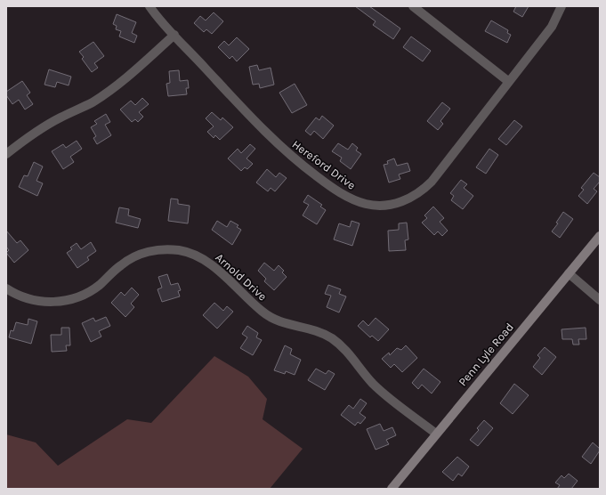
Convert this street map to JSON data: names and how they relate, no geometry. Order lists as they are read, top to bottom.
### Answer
{
  "streets": {
    "street": ["Hereford Drive", "Arnold Drive", "Penn Lyle Road"]
  },
  "crossings": [
    ["Arnold Drive", "Penn Lyle Road"]
  ]
}
